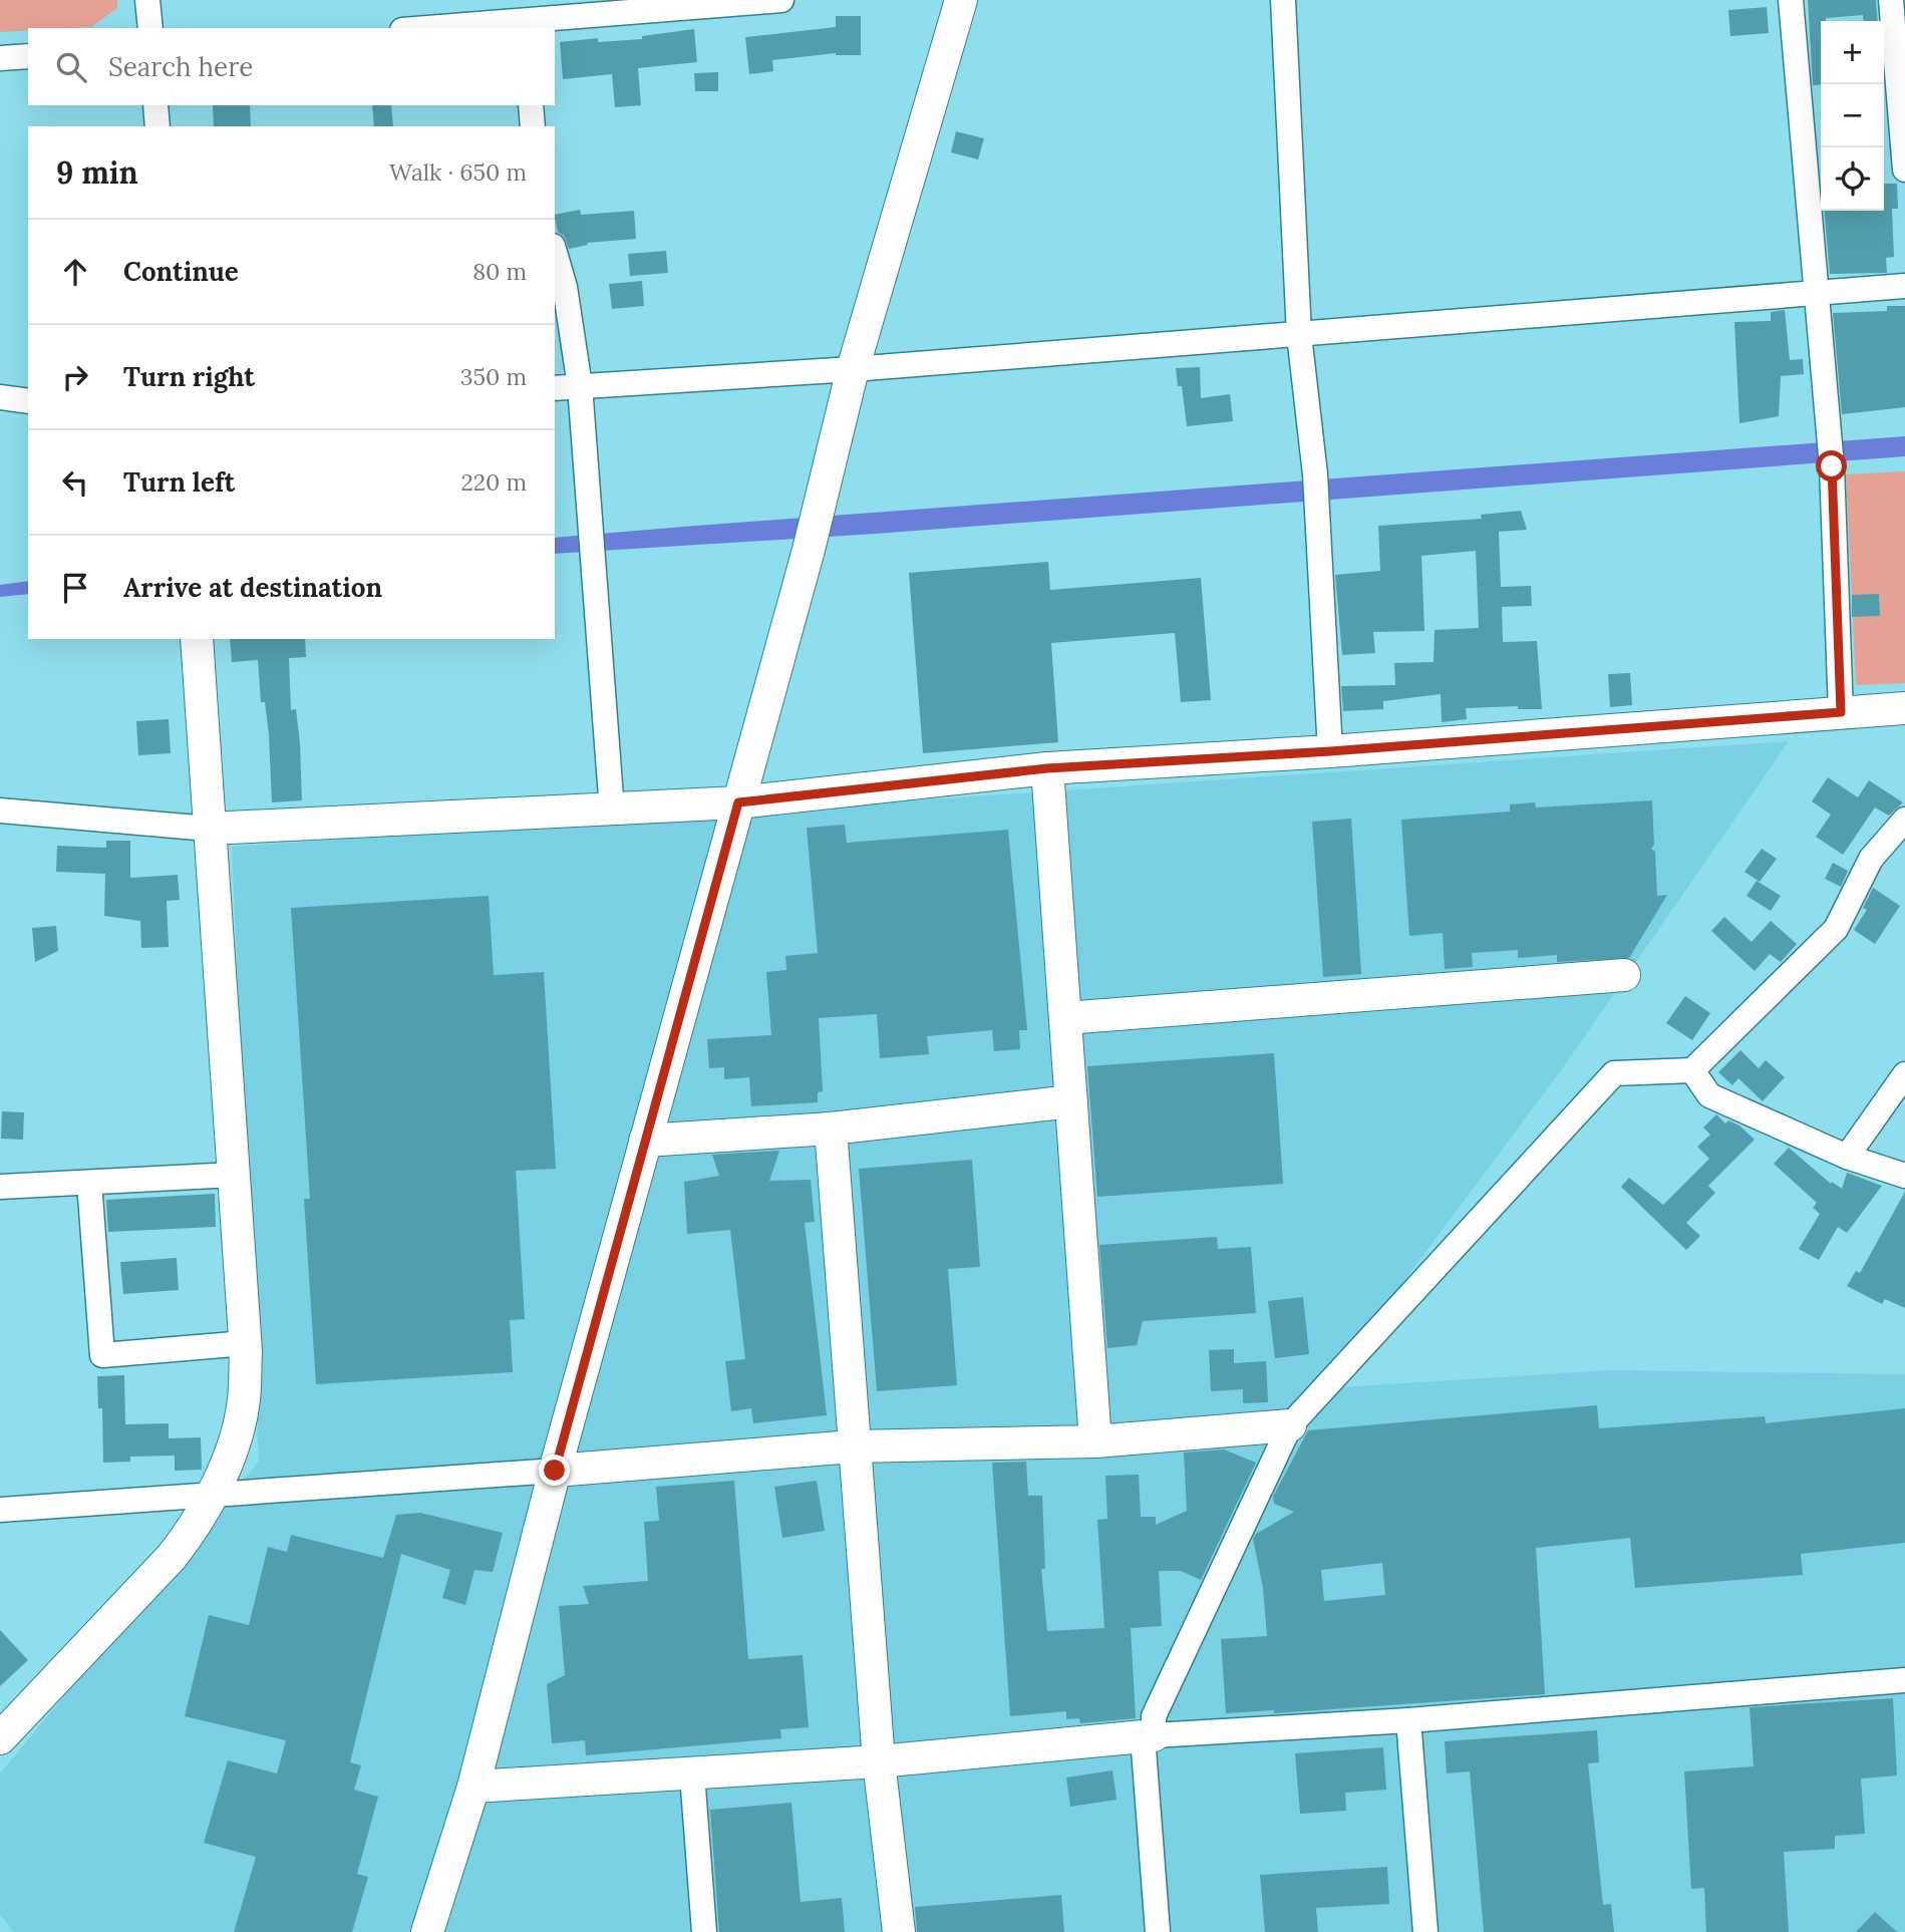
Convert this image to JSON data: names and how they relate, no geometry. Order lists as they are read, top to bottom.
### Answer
{
  "page": {
    "map_buttons": ["+", "−"],
    "search": "Search here",
    "heading": ["9 min", "Walk · 650 m"],
    "list": [
      ["Continue", "80 m"],
      ["Turn right", "350 m"],
      ["Turn left", "220 m"],
      "Arrive at destination"
    ]
  }
}
